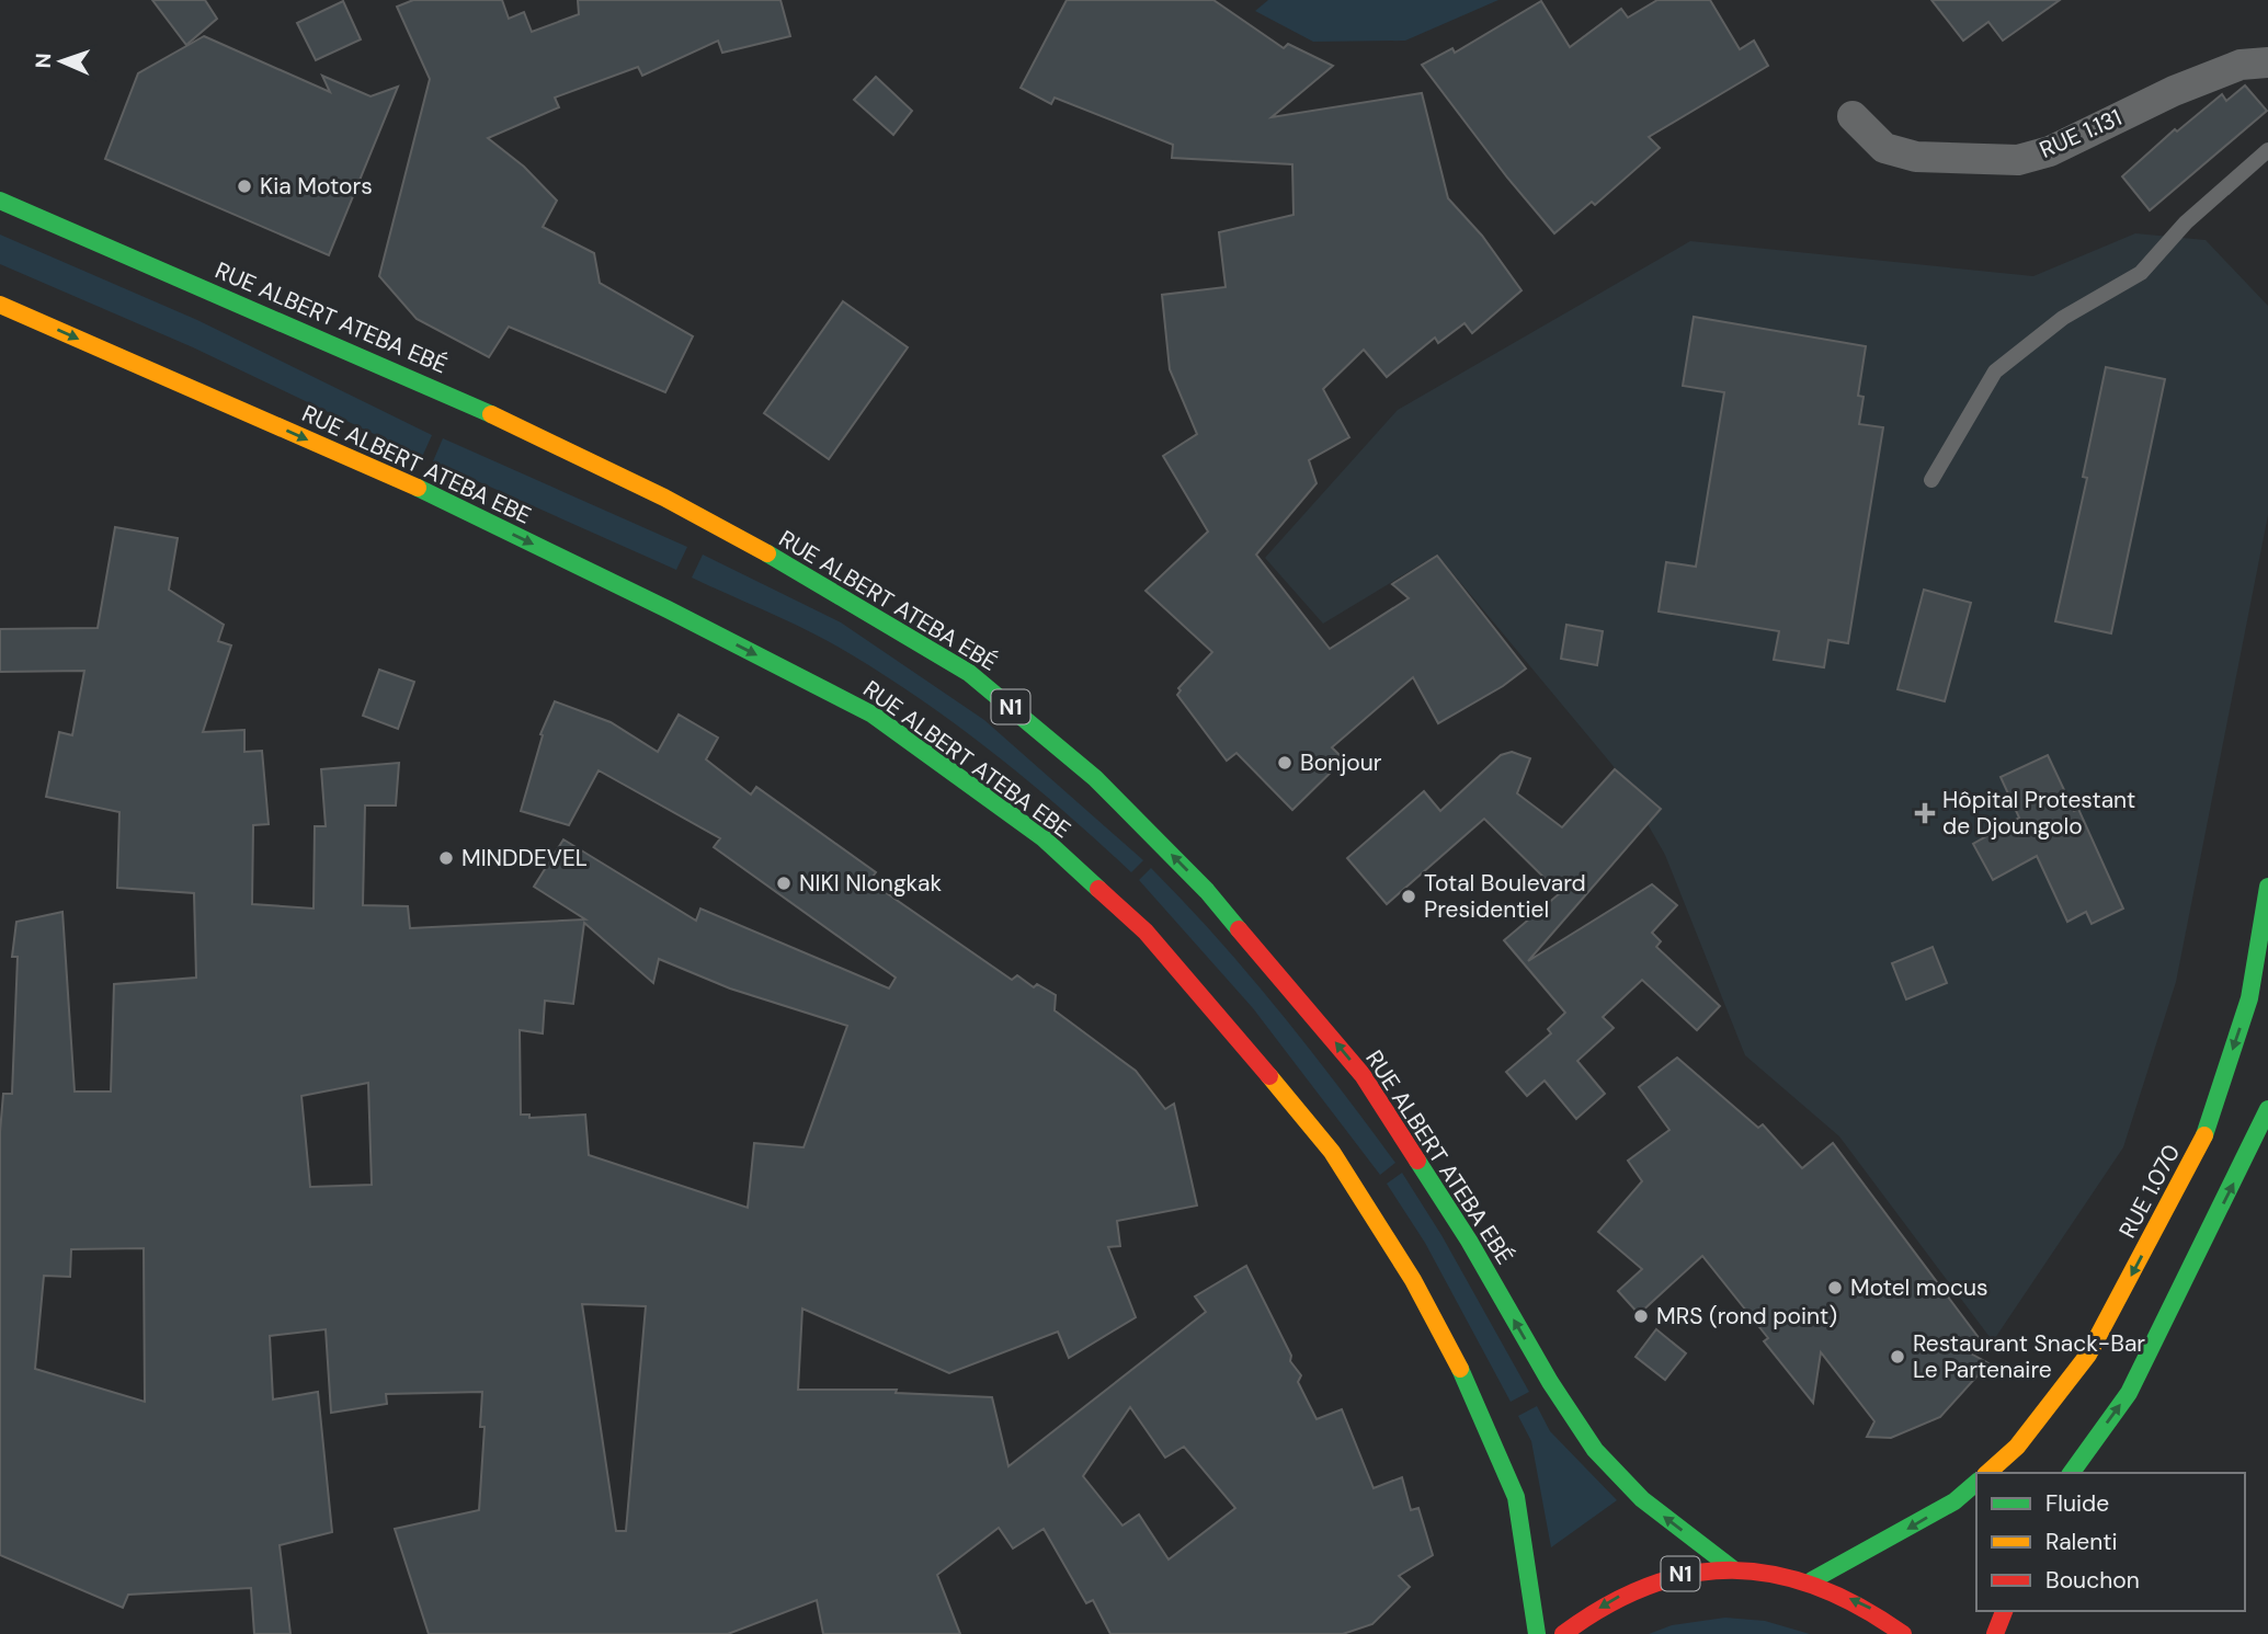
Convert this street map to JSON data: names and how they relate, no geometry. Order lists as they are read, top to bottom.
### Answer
{
  "streets": {
    "main road": [
      "RUE ALBERT ATEBA EBÉ",
      "RUE ALBERT ATEBA EBE",
      "N1",
      "RUE 1.070"
    ],
    "street": ["RUE 1.131"]
  },
  "crossings": [
    ["RUE ALBERT ATEBA EBÉ", "N1"]
  ],
  "one_way": ["RUE ALBERT ATEBA EBÉ", "RUE ALBERT ATEBA EBE"],
  "places": {
    "other": [
      "Kia Motors",
      "Bonjour",
      "MINDDEVEL",
      "NIKI Nlongkak",
      "Total Boulevard Presidentiel",
      "Motel mocus",
      "MRS (rond point)",
      "Restaurant Snack-Bar Le Partenaire"
    ],
    "health": ["Hôpital Protestant de Djoungolo"]
  },
  "legend": ["Fluide", "Ralenti", "Bouchon"],
  "north": "left"
}
